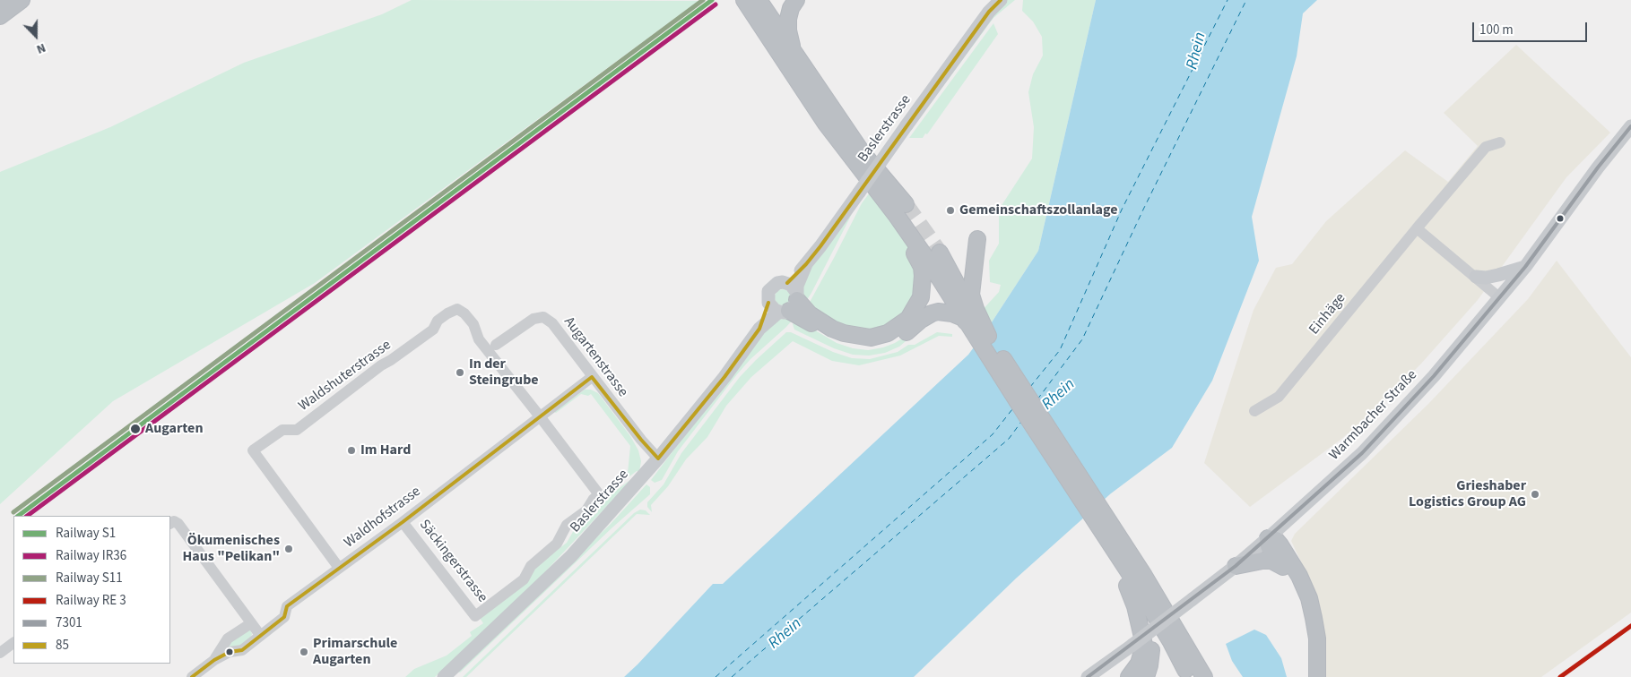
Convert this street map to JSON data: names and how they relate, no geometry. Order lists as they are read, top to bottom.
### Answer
{
  "streets": {
    "main road": ["Baslerstrasse", "Warmbacher Straße"],
    "street": [
      "Einhäge",
      "Augartenstrasse",
      "Waldshuterstrasse",
      "Waldhofstrasse",
      "Säckingerstrasse"
    ]
  },
  "crossings": [
    ["Baslerstrasse", "Augartenstrasse"],
    ["Augartenstrasse", "Waldhofstrasse"],
    ["Waldshuterstrasse", "Waldhofstrasse"],
    ["Waldshuterstrasse", "Säckingerstrasse"],
    ["Waldhofstrasse", "Säckingerstrasse"]
  ],
  "water": ["Rhein"],
  "places": [
    "Gemeinschaftszollanlage",
    "In der Steingrube",
    "Augarten",
    "Im Hard",
    "Grieshaber Logistics Group AG",
    "Ökumenisches Haus \"Pelikan\"",
    "Primarschule Augarten"
  ],
  "lines": [
    "rail line S1",
    "rail line S11",
    "transit line 85",
    "rail line IR36",
    "transit line 7301"
  ],
  "legend": [
    "Railway S1",
    "Railway IR36",
    "Railway S11",
    "Railway RE 3",
    "7301",
    "85"
  ],
  "scale_bar": "100 m",
  "north": "bottom"
}
